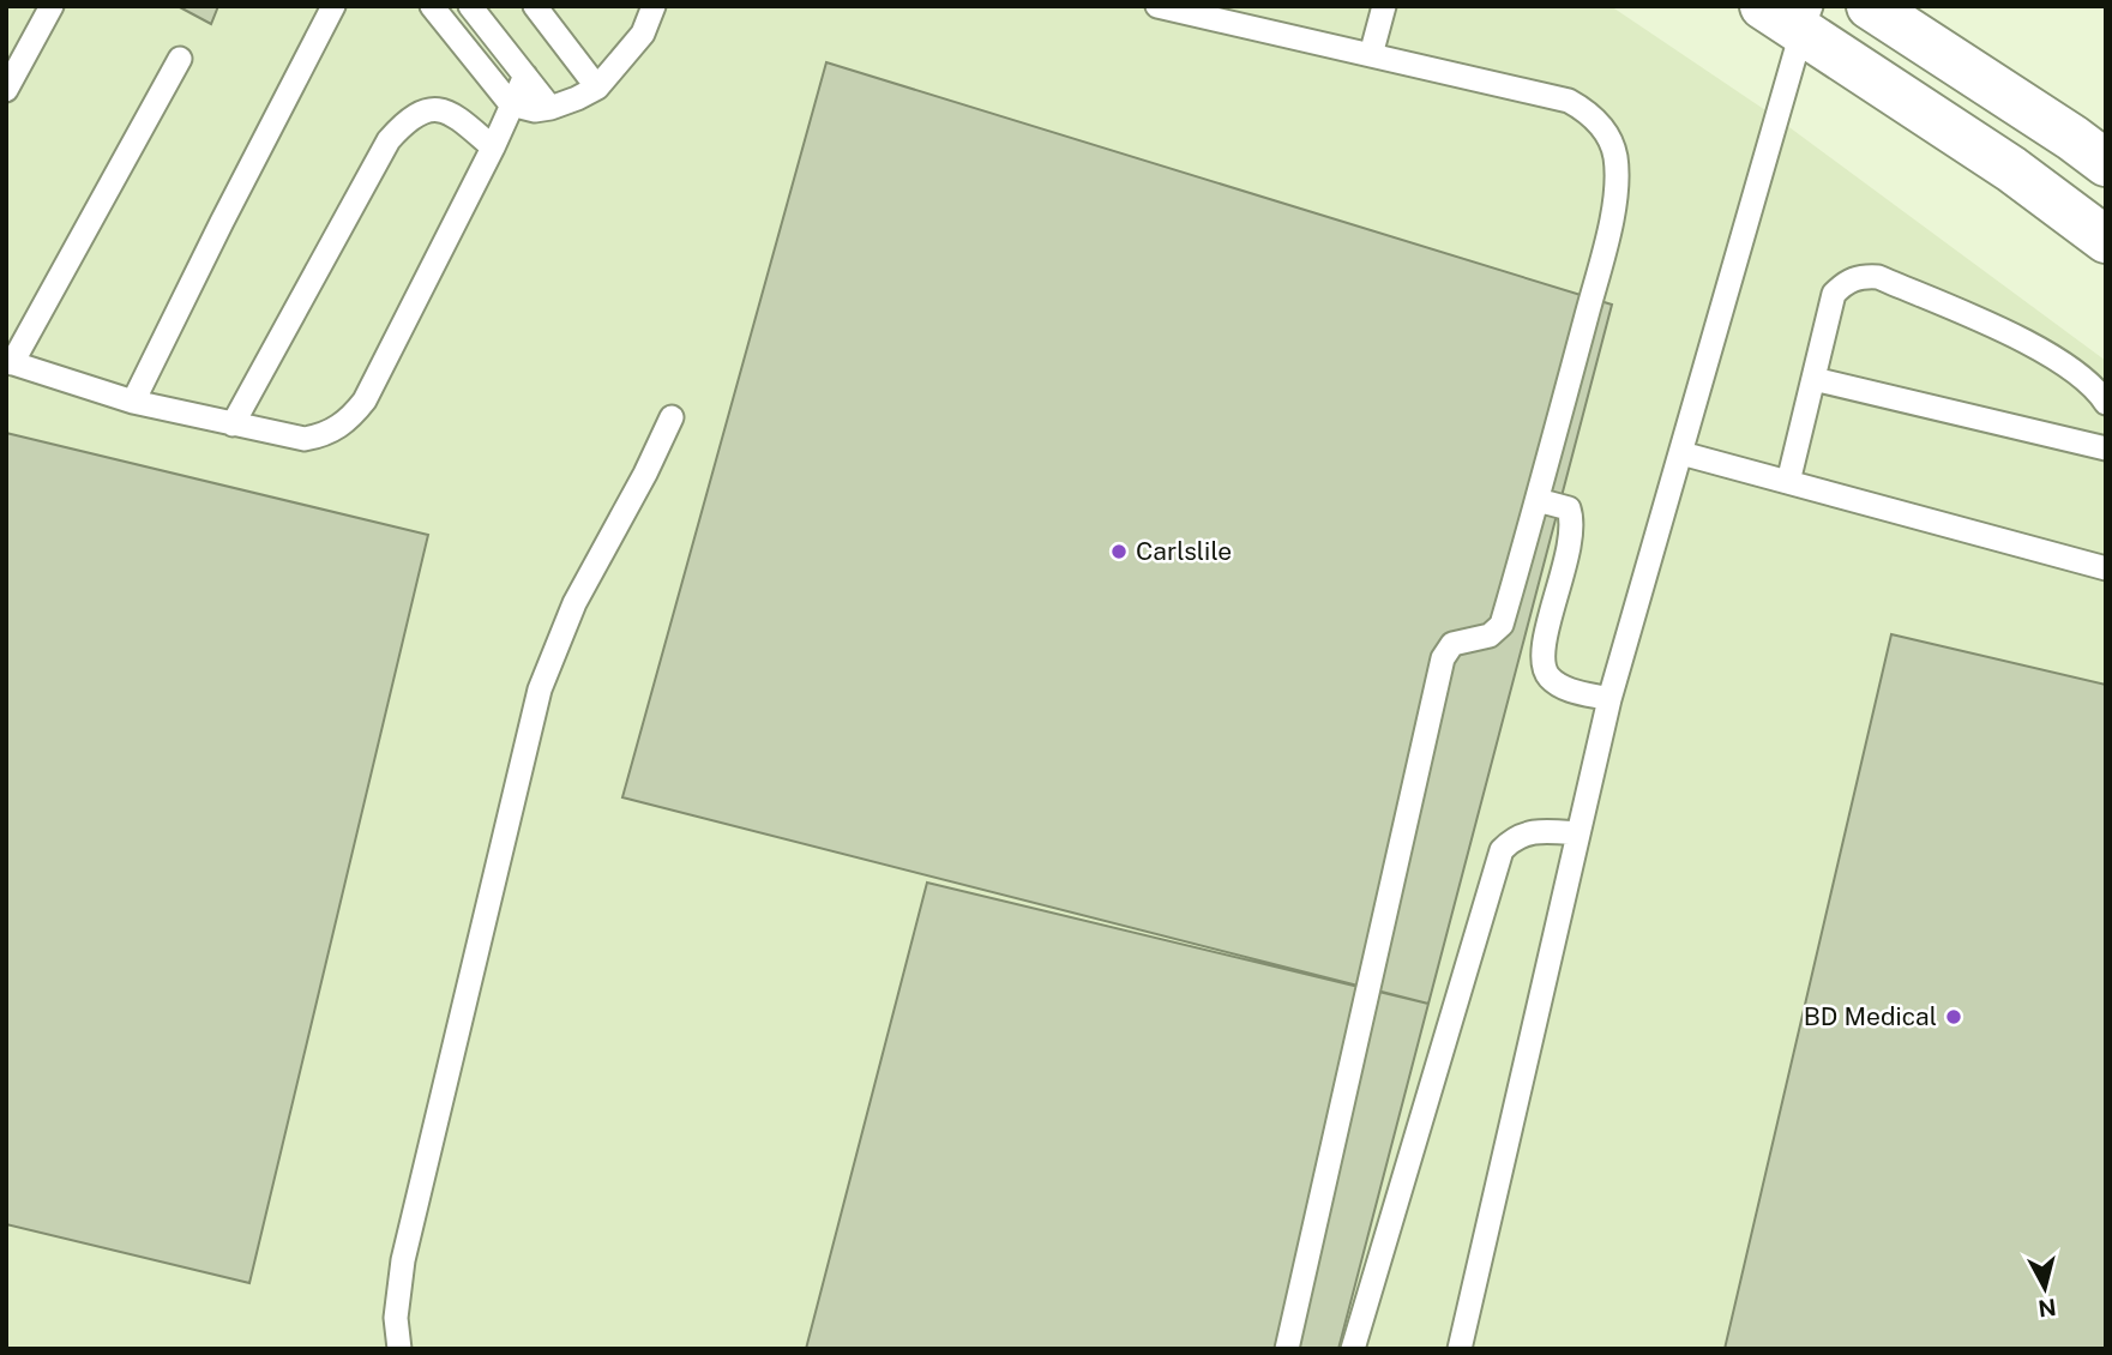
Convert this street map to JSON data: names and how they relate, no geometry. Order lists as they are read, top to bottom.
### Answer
{
  "places": ["Carlslile", "BD Medical"],
  "north": "bottom"
}
